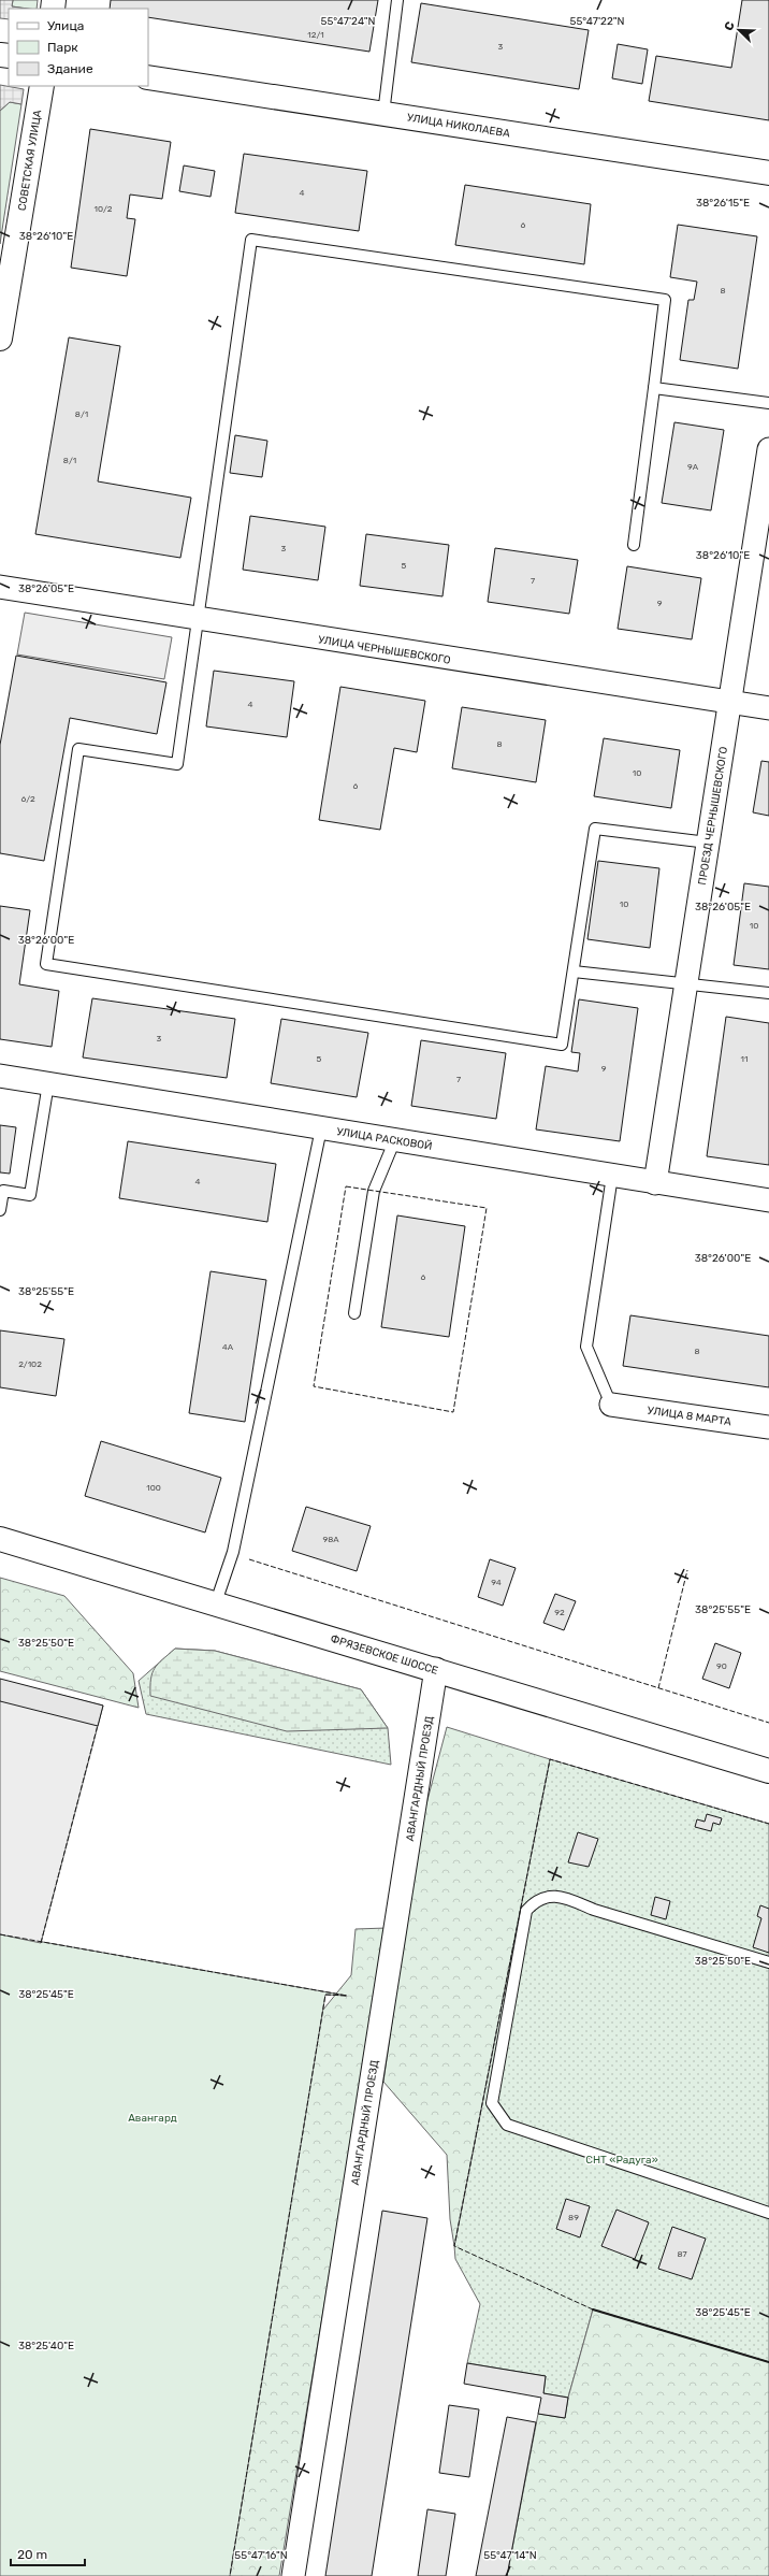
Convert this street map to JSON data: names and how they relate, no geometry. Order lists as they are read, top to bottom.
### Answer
{
  "streets": {
    "main road": ["УЛИЦА НИКОЛАЕВА", "СОВЕТСКАЯ УЛИЦА", "ФРЯЗЕВСКОЕ ШОССЕ"],
    "street": [
      "УЛИЦА ЧЕРНЫШЕВСКОГО",
      "ПРОЕЗД ЧЕРНЫШЕВСКОГО",
      "УЛИЦА РАСКОВОЙ",
      "УЛИЦА 8 МАРТА",
      "АВАНГАРДНЫЙ ПРОЕЗД"
    ]
  },
  "crossings": [
    ["УЛИЦА ЧЕРНЫШЕВСКОГО", "ПРОЕЗД ЧЕРНЫШЕВСКОГО"],
    ["ПРОЕЗД ЧЕРНЫШЕВСКОГО", "УЛИЦА РАСКОВОЙ"],
    ["ФРЯЗЕВСКОЕ ШОССЕ", "АВАНГАРДНЫЙ ПРОЕЗД"]
  ],
  "parks": ["Авангард", "СНТ «Радуга»"],
  "house_numbers": [
    "12/1",
    "3",
    "4",
    "10/2",
    "6",
    "8",
    "8/1",
    "8/1",
    "9А",
    "3",
    "5",
    "7",
    "9",
    "4",
    "8",
    "10",
    "6",
    "6/2",
    "10",
    "10",
    "3",
    "5",
    "11",
    "9",
    "7",
    "4",
    "6",
    "4А",
    "8",
    "2/102",
    "100",
    "98А",
    "94",
    "92",
    "90",
    "89",
    "87"
  ],
  "legend": ["Улица", "Парк", "Здание"],
  "scale_bar": "20 m",
  "north": "top left",
  "coordinates": [
    "55°47'24\"N",
    "55°47'22\"N",
    "38°26'15\"E",
    "38°26'10\"E",
    "38°26'05\"E",
    "38°26'00\"E",
    "38°25'55\"E",
    "38°25'50\"E",
    "38°25'45\"E",
    "38°25'40\"E",
    "55°47'16\"N",
    "55°47'14\"N"
  ]
}
